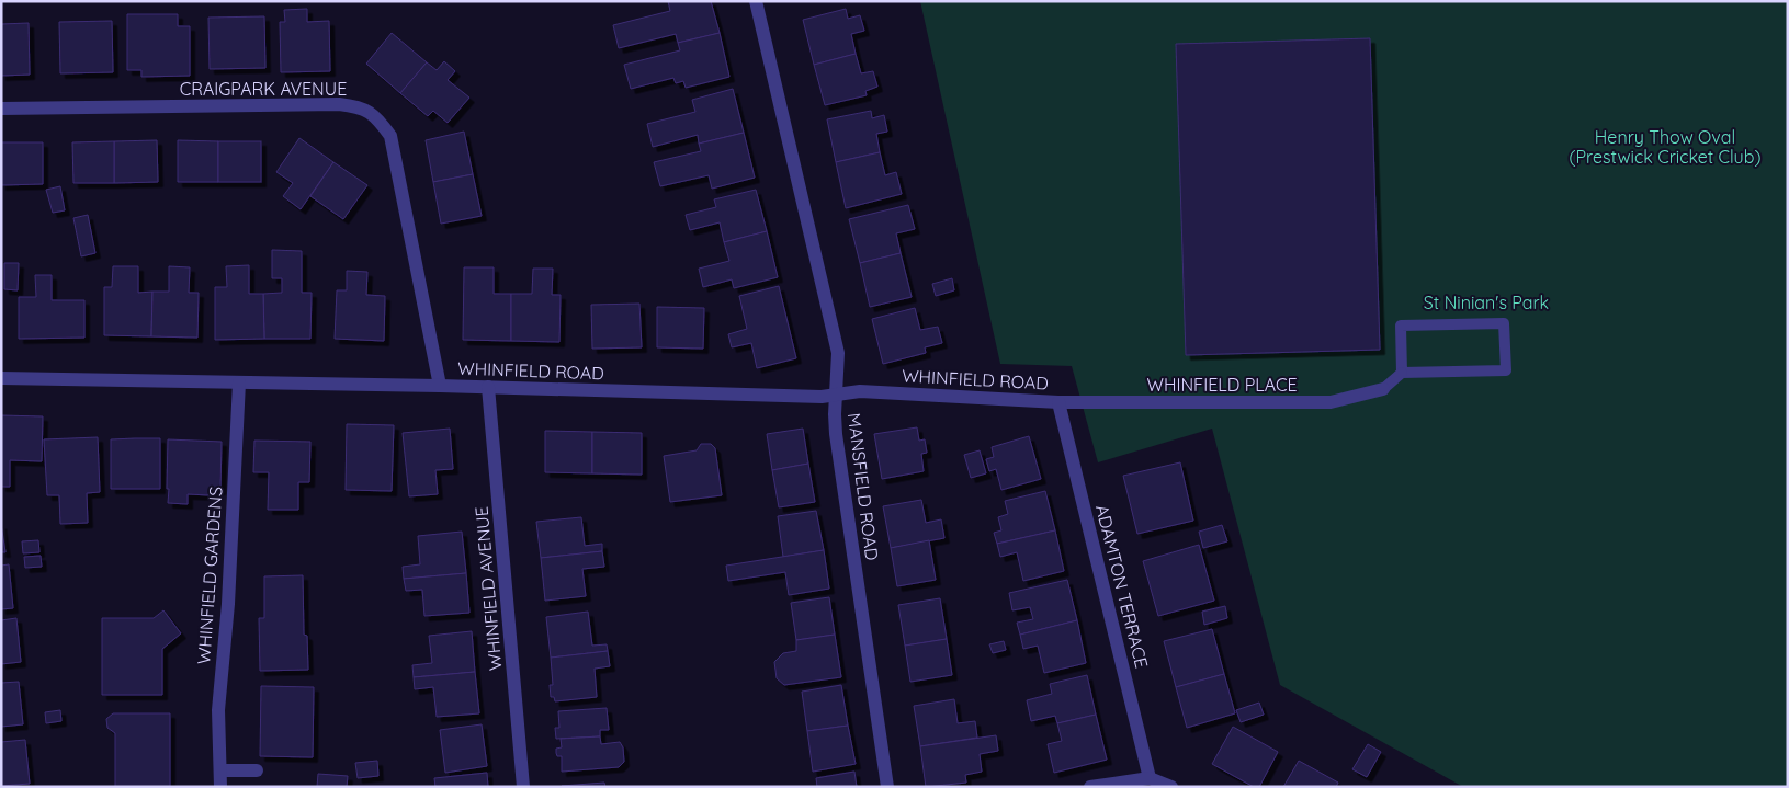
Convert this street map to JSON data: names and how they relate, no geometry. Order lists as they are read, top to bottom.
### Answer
{
  "streets": {
    "street": [
      "CRAIGPARK AVENUE",
      "WHINFIELD ROAD",
      "WHINFIELD PLACE",
      "MANSFIELD ROAD",
      "WHINFIELD GARDENS",
      "ADAMTON TERRACE",
      "WHINFIELD AVENUE"
    ]
  },
  "crossings": [
    ["CRAIGPARK AVENUE", "WHINFIELD ROAD"],
    ["WHINFIELD ROAD", "WHINFIELD PLACE"],
    ["WHINFIELD ROAD", "MANSFIELD ROAD"],
    ["WHINFIELD ROAD", "WHINFIELD GARDENS"],
    ["WHINFIELD ROAD", "ADAMTON TERRACE"],
    ["WHINFIELD ROAD", "WHINFIELD AVENUE"],
    ["WHINFIELD PLACE", "ADAMTON TERRACE"]
  ],
  "parks": ["Henry Thow Oval (Prestwick Cricket Club)", "St Ninian's Park"]
}
